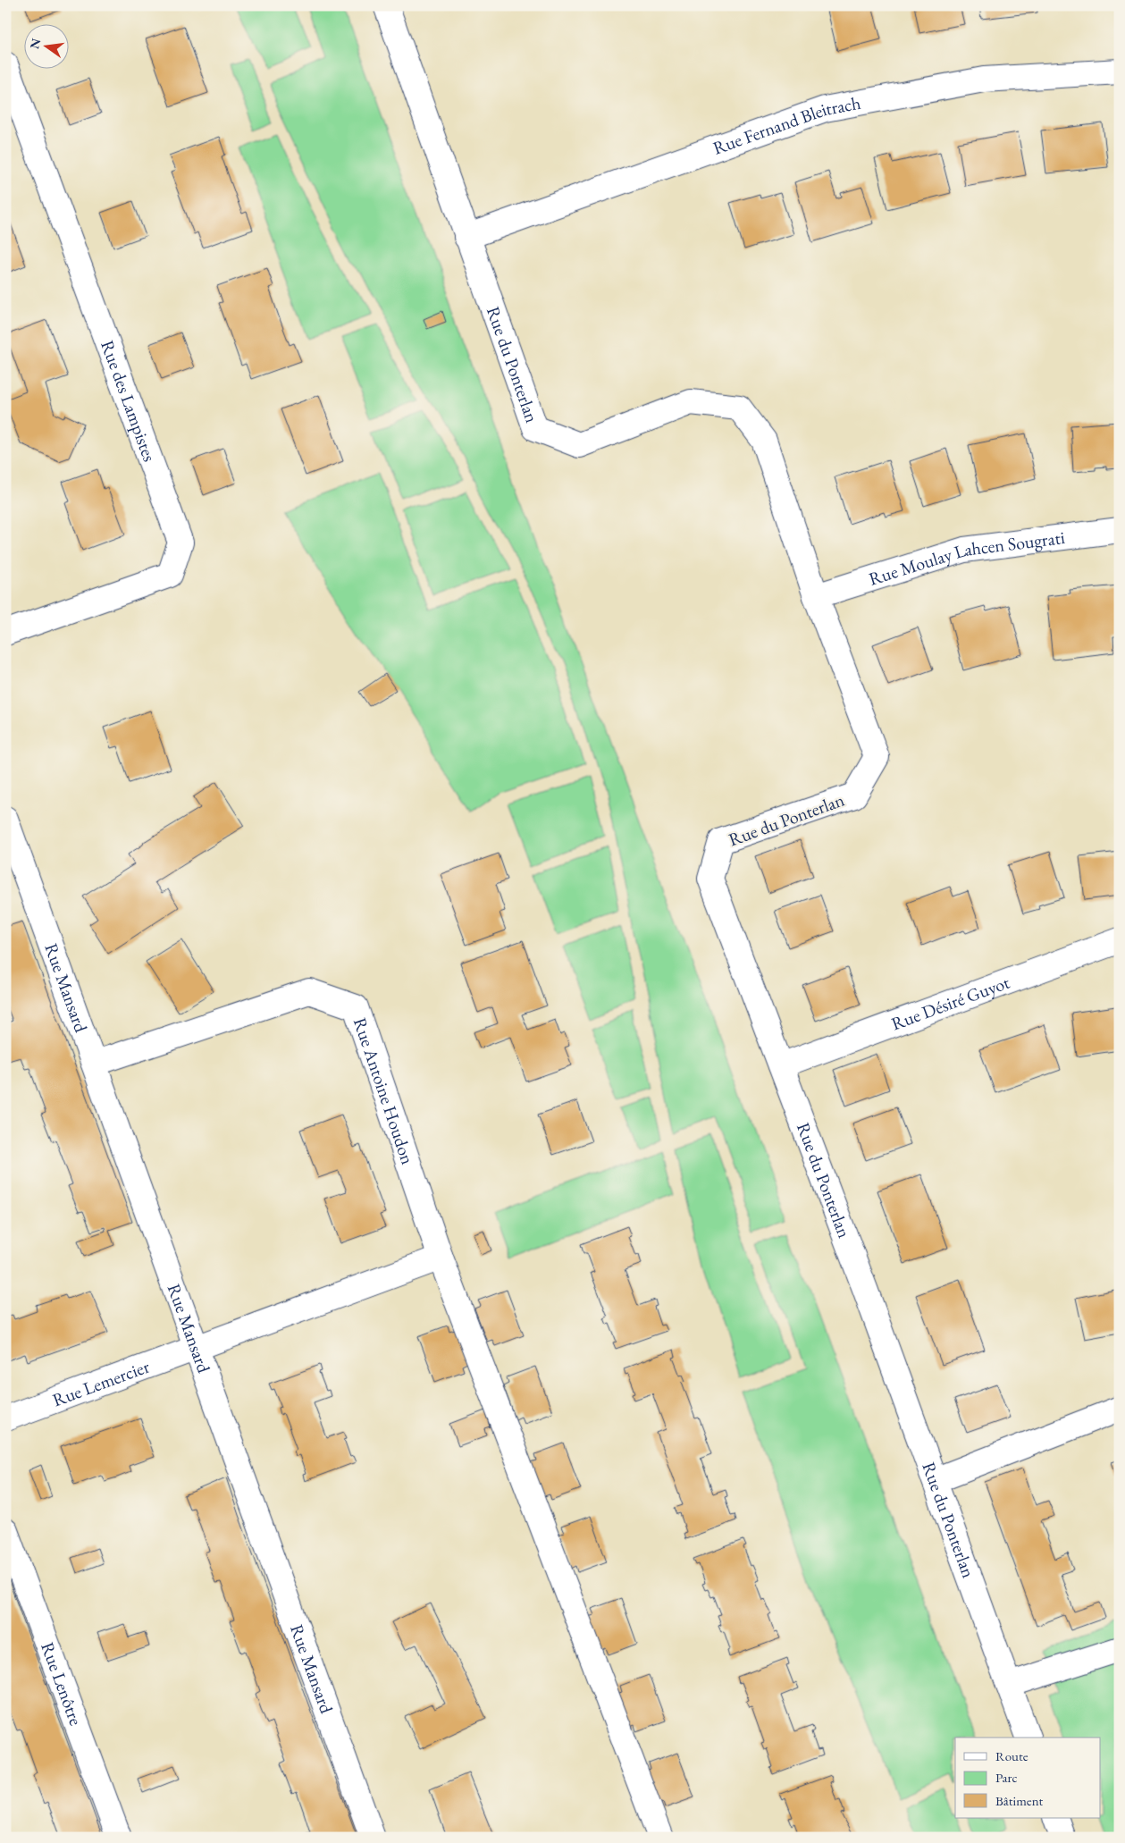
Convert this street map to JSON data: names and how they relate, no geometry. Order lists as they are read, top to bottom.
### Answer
{
  "streets": {
    "street": [
      "Rue Fernand Bleitrach",
      "Rue du Ponterlan",
      "Rue des Lampistes",
      "Rue Moulay Lahcen Sougrati",
      "Rue Mansard",
      "Rue Désiré Guyot",
      "Rue Antoine Houdon",
      "Rue Lemercier",
      "Rue Lenôtre"
    ]
  },
  "crossings": [
    ["Rue Fernand Bleitrach", "Rue du Ponterlan"],
    ["Rue du Ponterlan", "Rue Moulay Lahcen Sougrati"],
    ["Rue du Ponterlan", "Rue Désiré Guyot"],
    ["Rue Mansard", "Rue Antoine Houdon"],
    ["Rue Mansard", "Rue Lemercier"],
    ["Rue Antoine Houdon", "Rue Lemercier"]
  ],
  "legend": ["Route", "Parc", "Bâtiment"],
  "north": "left"
}
